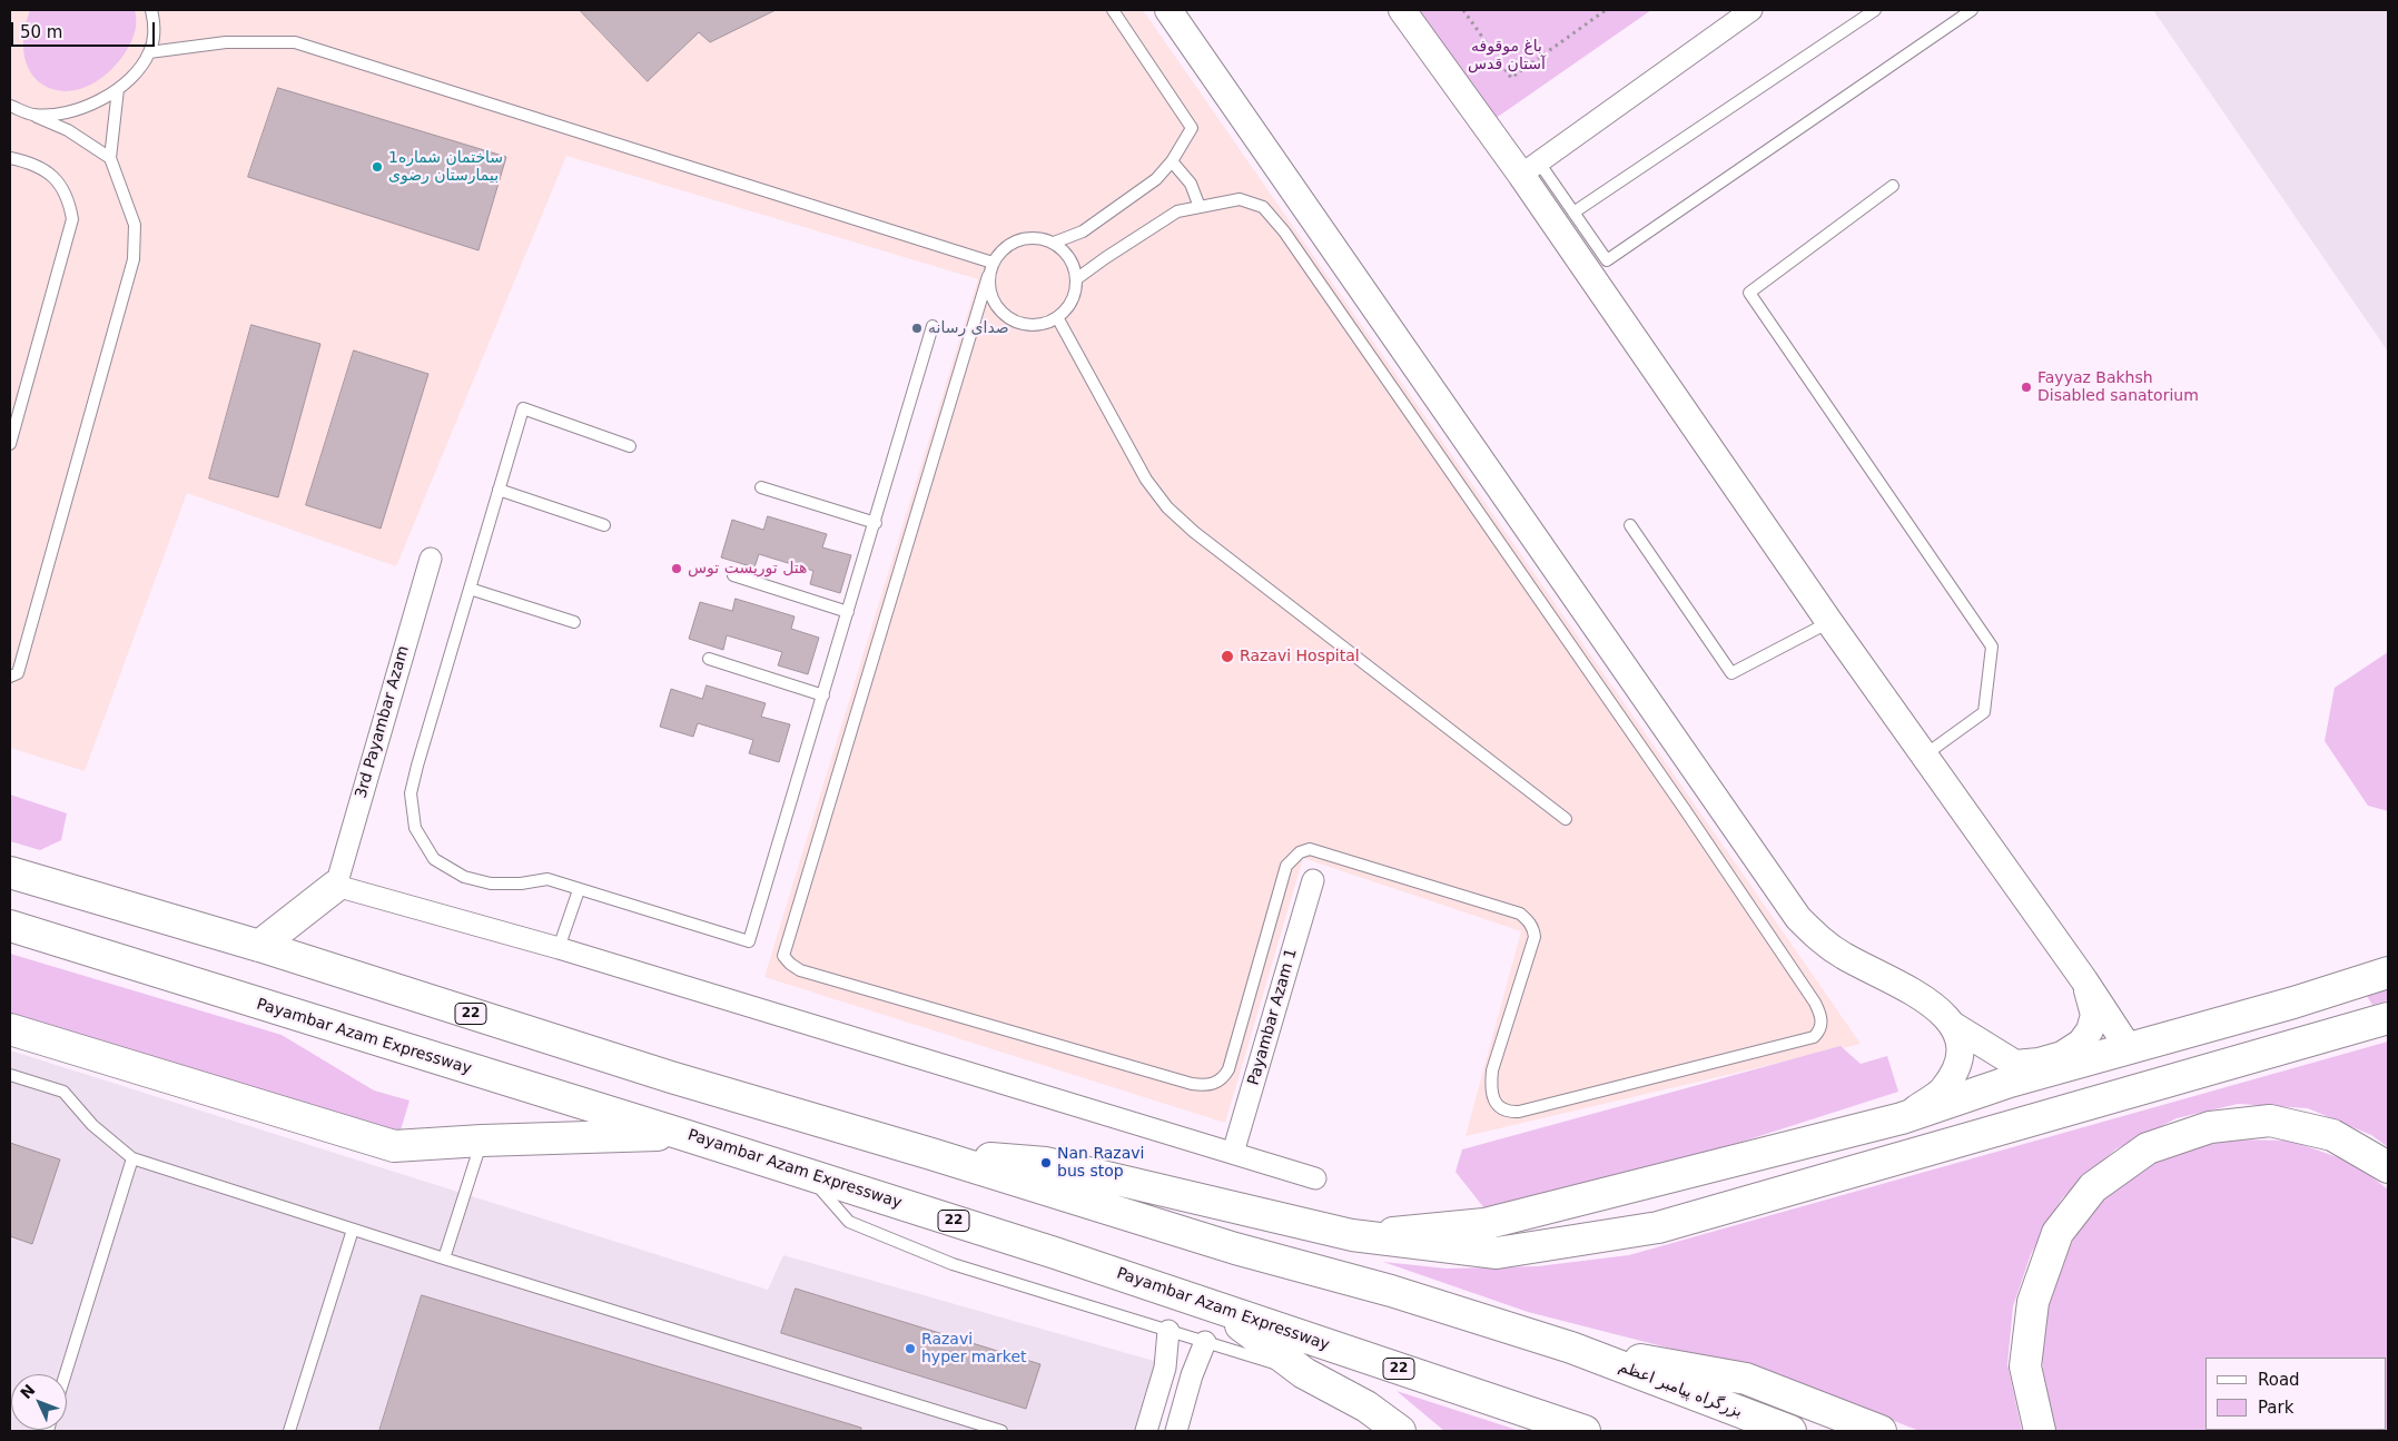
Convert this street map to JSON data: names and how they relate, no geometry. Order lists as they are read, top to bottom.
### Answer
{
  "streets": {
    "main road": ["22", "Payambar Azam Expressway", "بزرگراه پیامبر اعظم"],
    "street": ["3rd Payambar Azam", "Payambar Azam 1"]
  },
  "parks": ["باغ موقوفه آستان قدس"],
  "places": [
    "ساختمان شماره1 بیمارستان رضوی",
    "صدای رسانه",
    "Fayyaz Bakhsh Disabled sanatorium",
    "هتل توریست توس",
    "Razavi Hospital",
    "Nan Razavi bus stop",
    "Razavi hyper market"
  ],
  "legend": ["Road", "Park"],
  "scale_bar": "50 m",
  "north": "top left"
}
